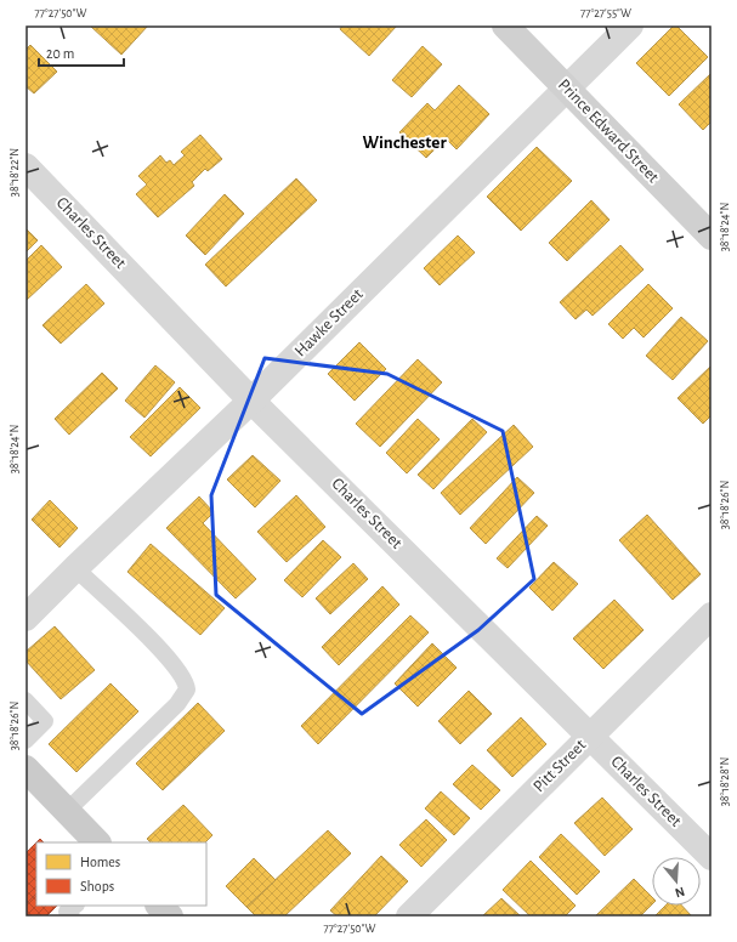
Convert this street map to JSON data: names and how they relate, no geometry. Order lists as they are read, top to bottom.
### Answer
{
  "streets": {
    "street": [
      "Prince Edward Street",
      "Charles Street",
      "Hawke Street",
      "Pitt Street"
    ]
  },
  "crossings": [
    ["Prince Edward Street", "Hawke Street"],
    ["Charles Street", "Hawke Street"],
    ["Charles Street", "Pitt Street"]
  ],
  "districts": ["Winchester"],
  "legend": ["Homes", "Shops"],
  "scale_bar": "20 m",
  "north": "bottom",
  "coordinates": [
    "77°27'50\"W",
    "77°27'55\"W",
    "38°18'22\"N",
    "38°18'24\"N",
    "38°18'26\"N",
    "38°18'28\"N"
  ]
}
